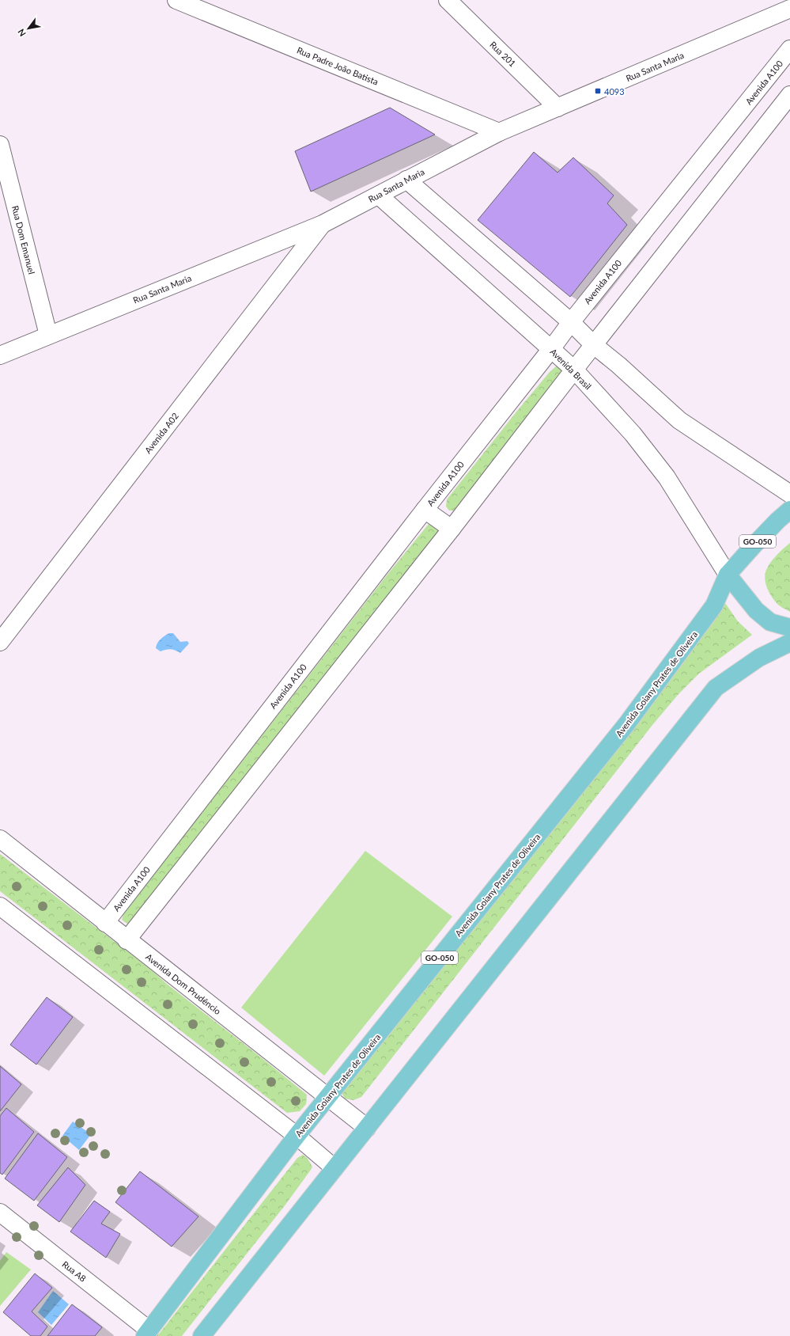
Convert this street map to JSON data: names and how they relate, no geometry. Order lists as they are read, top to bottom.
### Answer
{
  "streets": {
    "main road": ["GO-050", "Avenida Goiany Prates de Oliveira"],
    "street": [
      "Rua 201",
      "Rua Padre João Batista",
      "Rua Santa Maria",
      "Avenida A100",
      "Rua Dom Emanuel",
      "Avenida Brasil",
      "Avenida A02",
      "Avenida Dom Prudêncio",
      "Rua A8"
    ]
  },
  "crossings": [
    ["Rua 201", "Rua Santa Maria"],
    ["Rua Padre João Batista", "Rua Santa Maria"],
    ["Rua Santa Maria", "Rua Dom Emanuel"],
    ["Rua Santa Maria", "Avenida Brasil"],
    ["Rua Santa Maria", "Avenida A02"],
    ["Avenida A100", "Avenida Brasil"],
    ["Avenida A100", "Avenida Dom Prudêncio"],
    ["Avenida Brasil", "Avenida Goiany Prates de Oliveira"],
    ["Avenida Goiany Prates de Oliveira", "Avenida Dom Prudêncio"],
    ["Avenida Goiany Prates de Oliveira", "Rua A8"]
  ],
  "places": {
    "transit": ["4093"]
  },
  "north": "bottom left"
}
